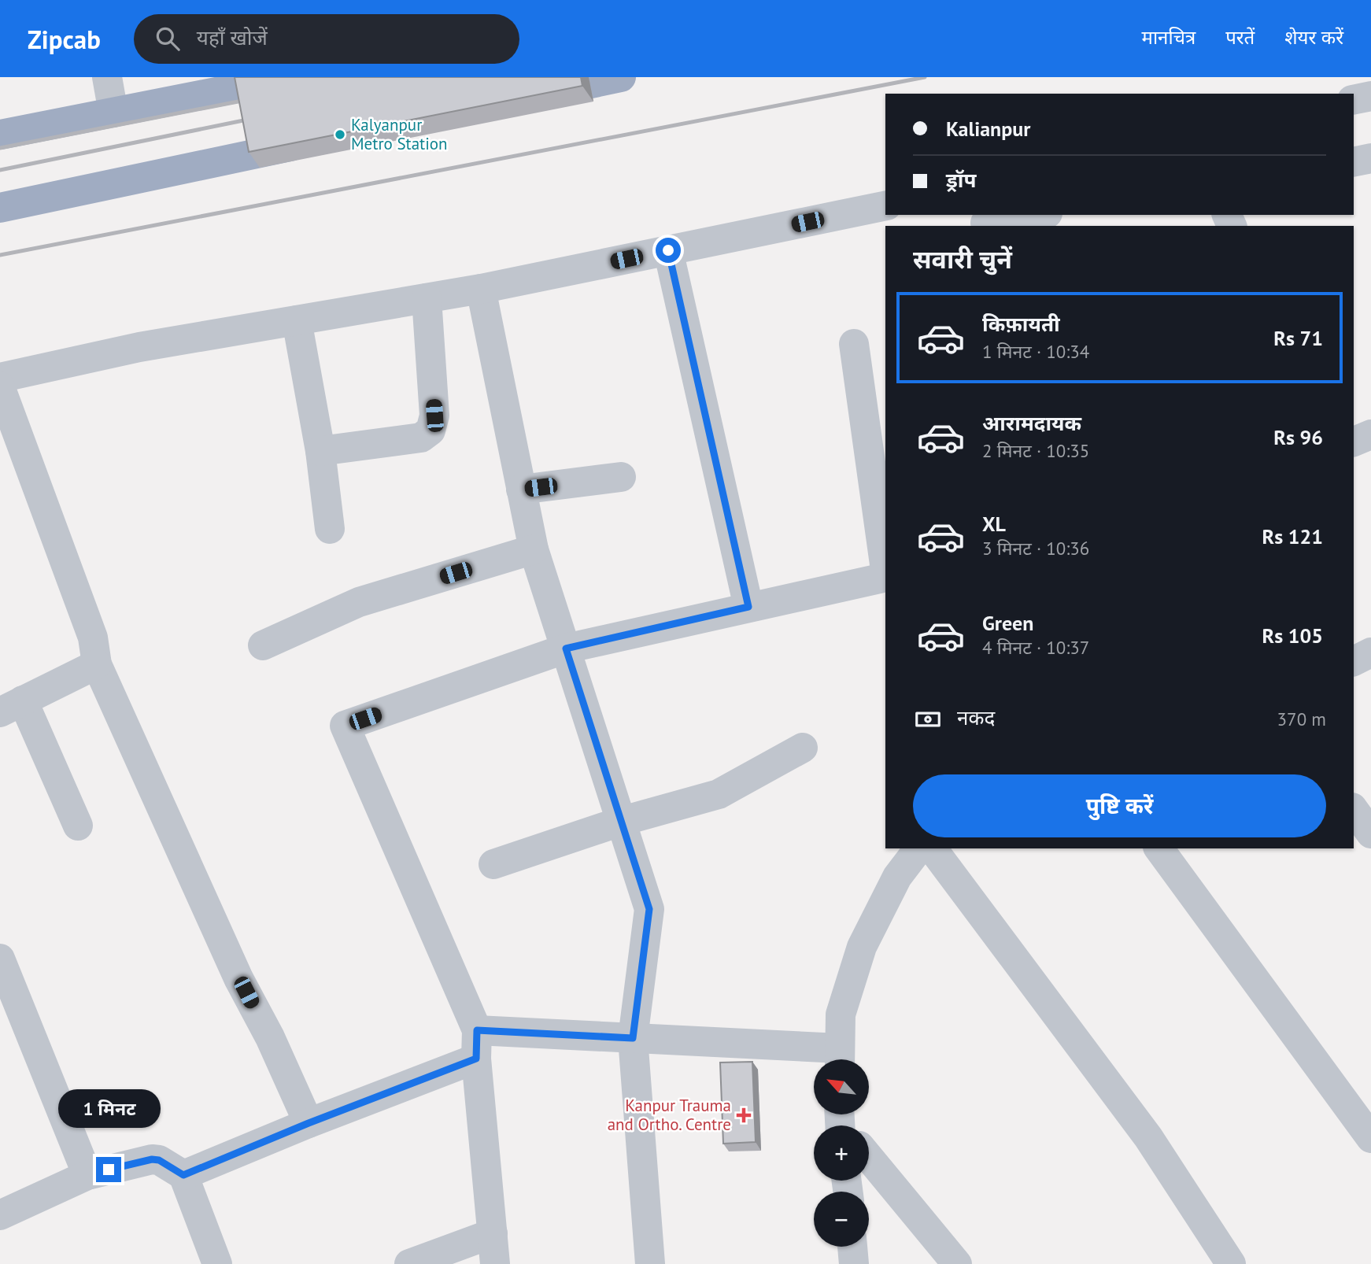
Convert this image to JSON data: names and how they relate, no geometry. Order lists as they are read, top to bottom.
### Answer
{
  "places": {
    "other": ["Kalyanpur Metro Station"],
    "health": ["Kanpur Trauma and Ortho. Centre"]
  },
  "north": "top left",
  "page": {
    "header": "Zipcab",
    "search": "यहाँ खोजें",
    "nav": ["मानचित्र", "परतें", "शेयर करें"],
    "banner": ["Kalianpur", "ड्रॉप"],
    "heading": "सवारी चुनें",
    "list": [
      {
        "name": "किफ़ायती",
        "note": "1 मिनट · 10:34",
        "value": "Rs 71"
      },
      {
        "name": "आरामदायक",
        "note": "2 मिनट · 10:35",
        "value": "Rs 96"
      },
      {
        "name": "XL",
        "note": "3 मिनट · 10:36",
        "value": "Rs 121"
      },
      {
        "name": "Green",
        "note": "4 मिनट · 10:37",
        "value": "Rs 105"
      }
    ],
    "pay": ["नकद", "370 m"],
    "buttons": "पुष्टि करें",
    "map_buttons": ["+", "−"],
    "bubble": "1 मिनट"
  }
}
